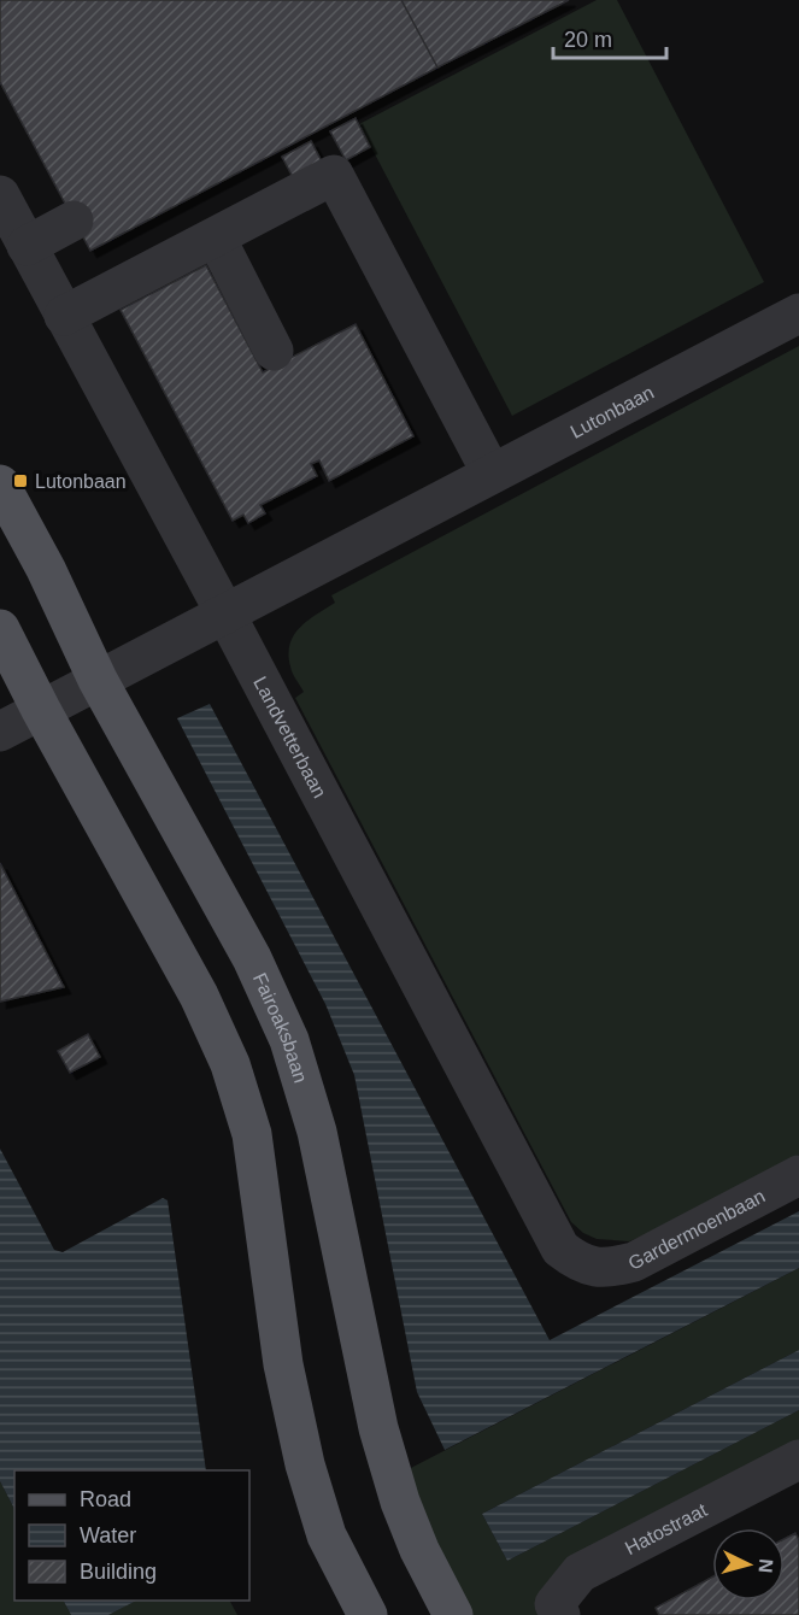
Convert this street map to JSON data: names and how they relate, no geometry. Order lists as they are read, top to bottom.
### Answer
{
  "streets": {
    "main road": ["Fairoaksbaan"],
    "street": [
      "Lutonbaan",
      "Landvetterbaan",
      "Gardermoenbaan",
      "Hatostraat"
    ]
  },
  "crossings": [
    ["Lutonbaan", "Landvetterbaan"],
    ["Lutonbaan", "Fairoaksbaan"],
    ["Landvetterbaan", "Gardermoenbaan"]
  ],
  "places": {
    "transit": ["Lutonbaan"]
  },
  "legend": ["Road", "Water", "Building"],
  "scale_bar": "20 m",
  "north": "right"
}
